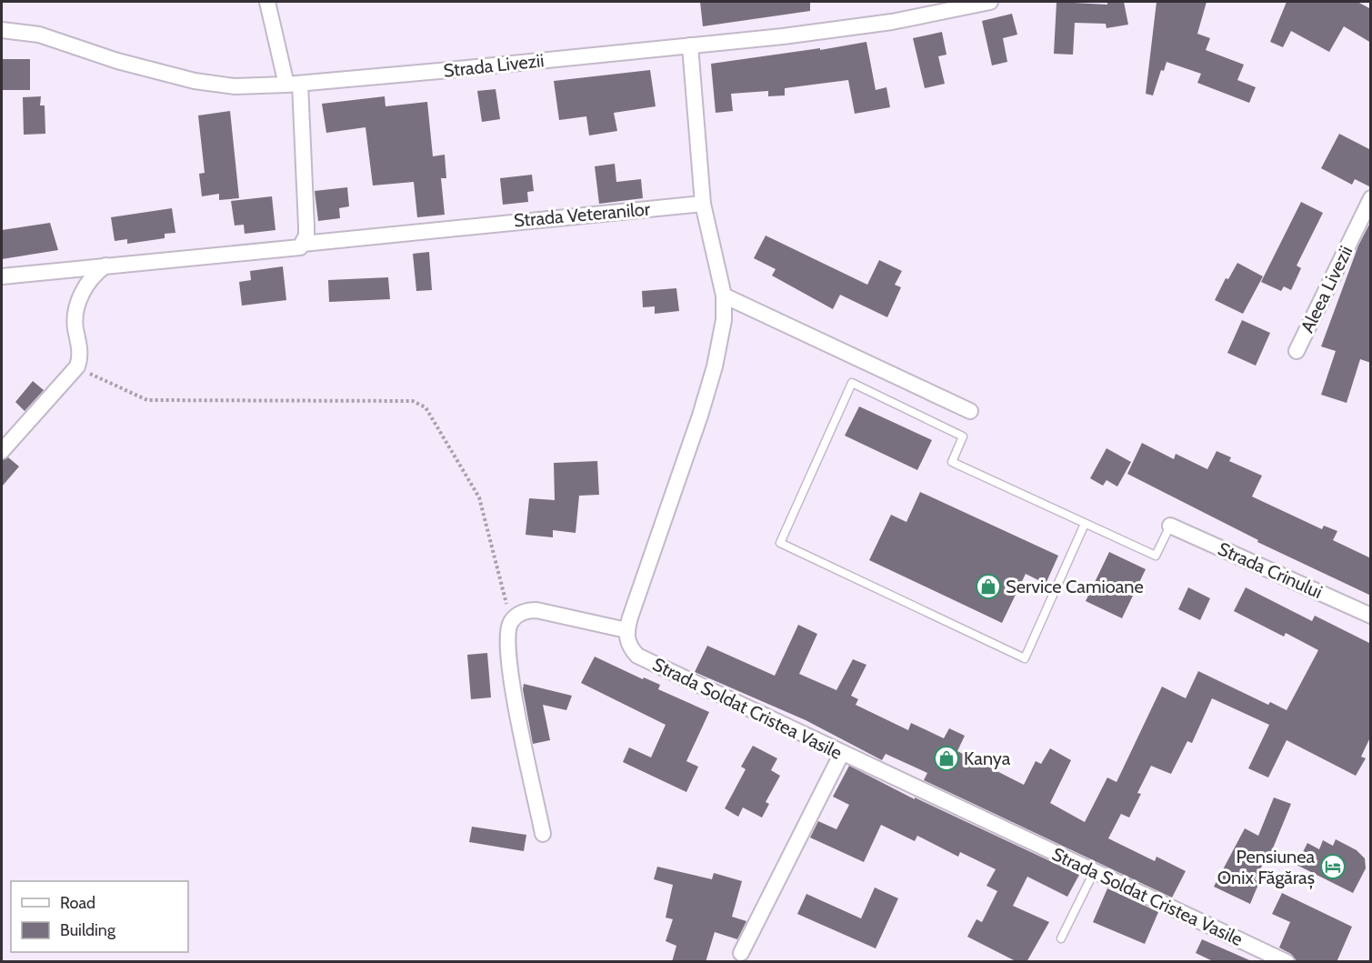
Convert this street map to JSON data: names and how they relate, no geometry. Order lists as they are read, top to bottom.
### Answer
{
  "streets": {
    "street": [
      "Strada Livezii",
      "Strada Veteranilor",
      "Aleea Livezii",
      "Strada Crinului",
      "Strada Soldat Cristea Vasile"
    ]
  },
  "places": {
    "shop": ["Service Camioane", "Kanya"],
    "hotel": ["Pensiunea Onix Făgăraș"]
  },
  "legend": ["Road", "Building"]
}
